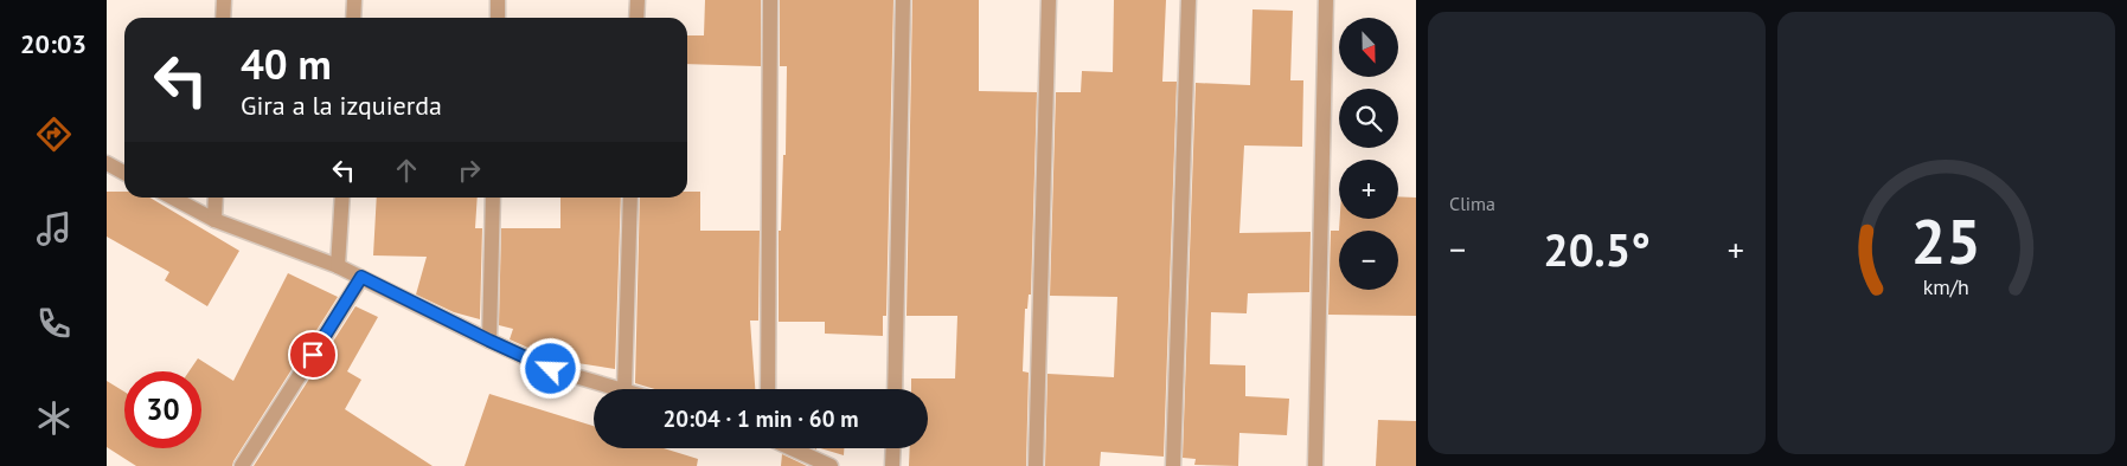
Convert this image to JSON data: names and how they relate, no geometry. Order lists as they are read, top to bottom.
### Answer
{
  "north": "bottom",
  "page": {
    "tabs": "20:03",
    "tile": "Clima",
    "map_buttons": ["+", "−"],
    "turn": ["40 m", "Gira a la izquierda"],
    "heat": ["−", "20.5°", "+"],
    "limit": "30",
    "trip": "20:04 · 1 min · 60 m",
    "gauge": ["25", "km/h"]
  }
}
